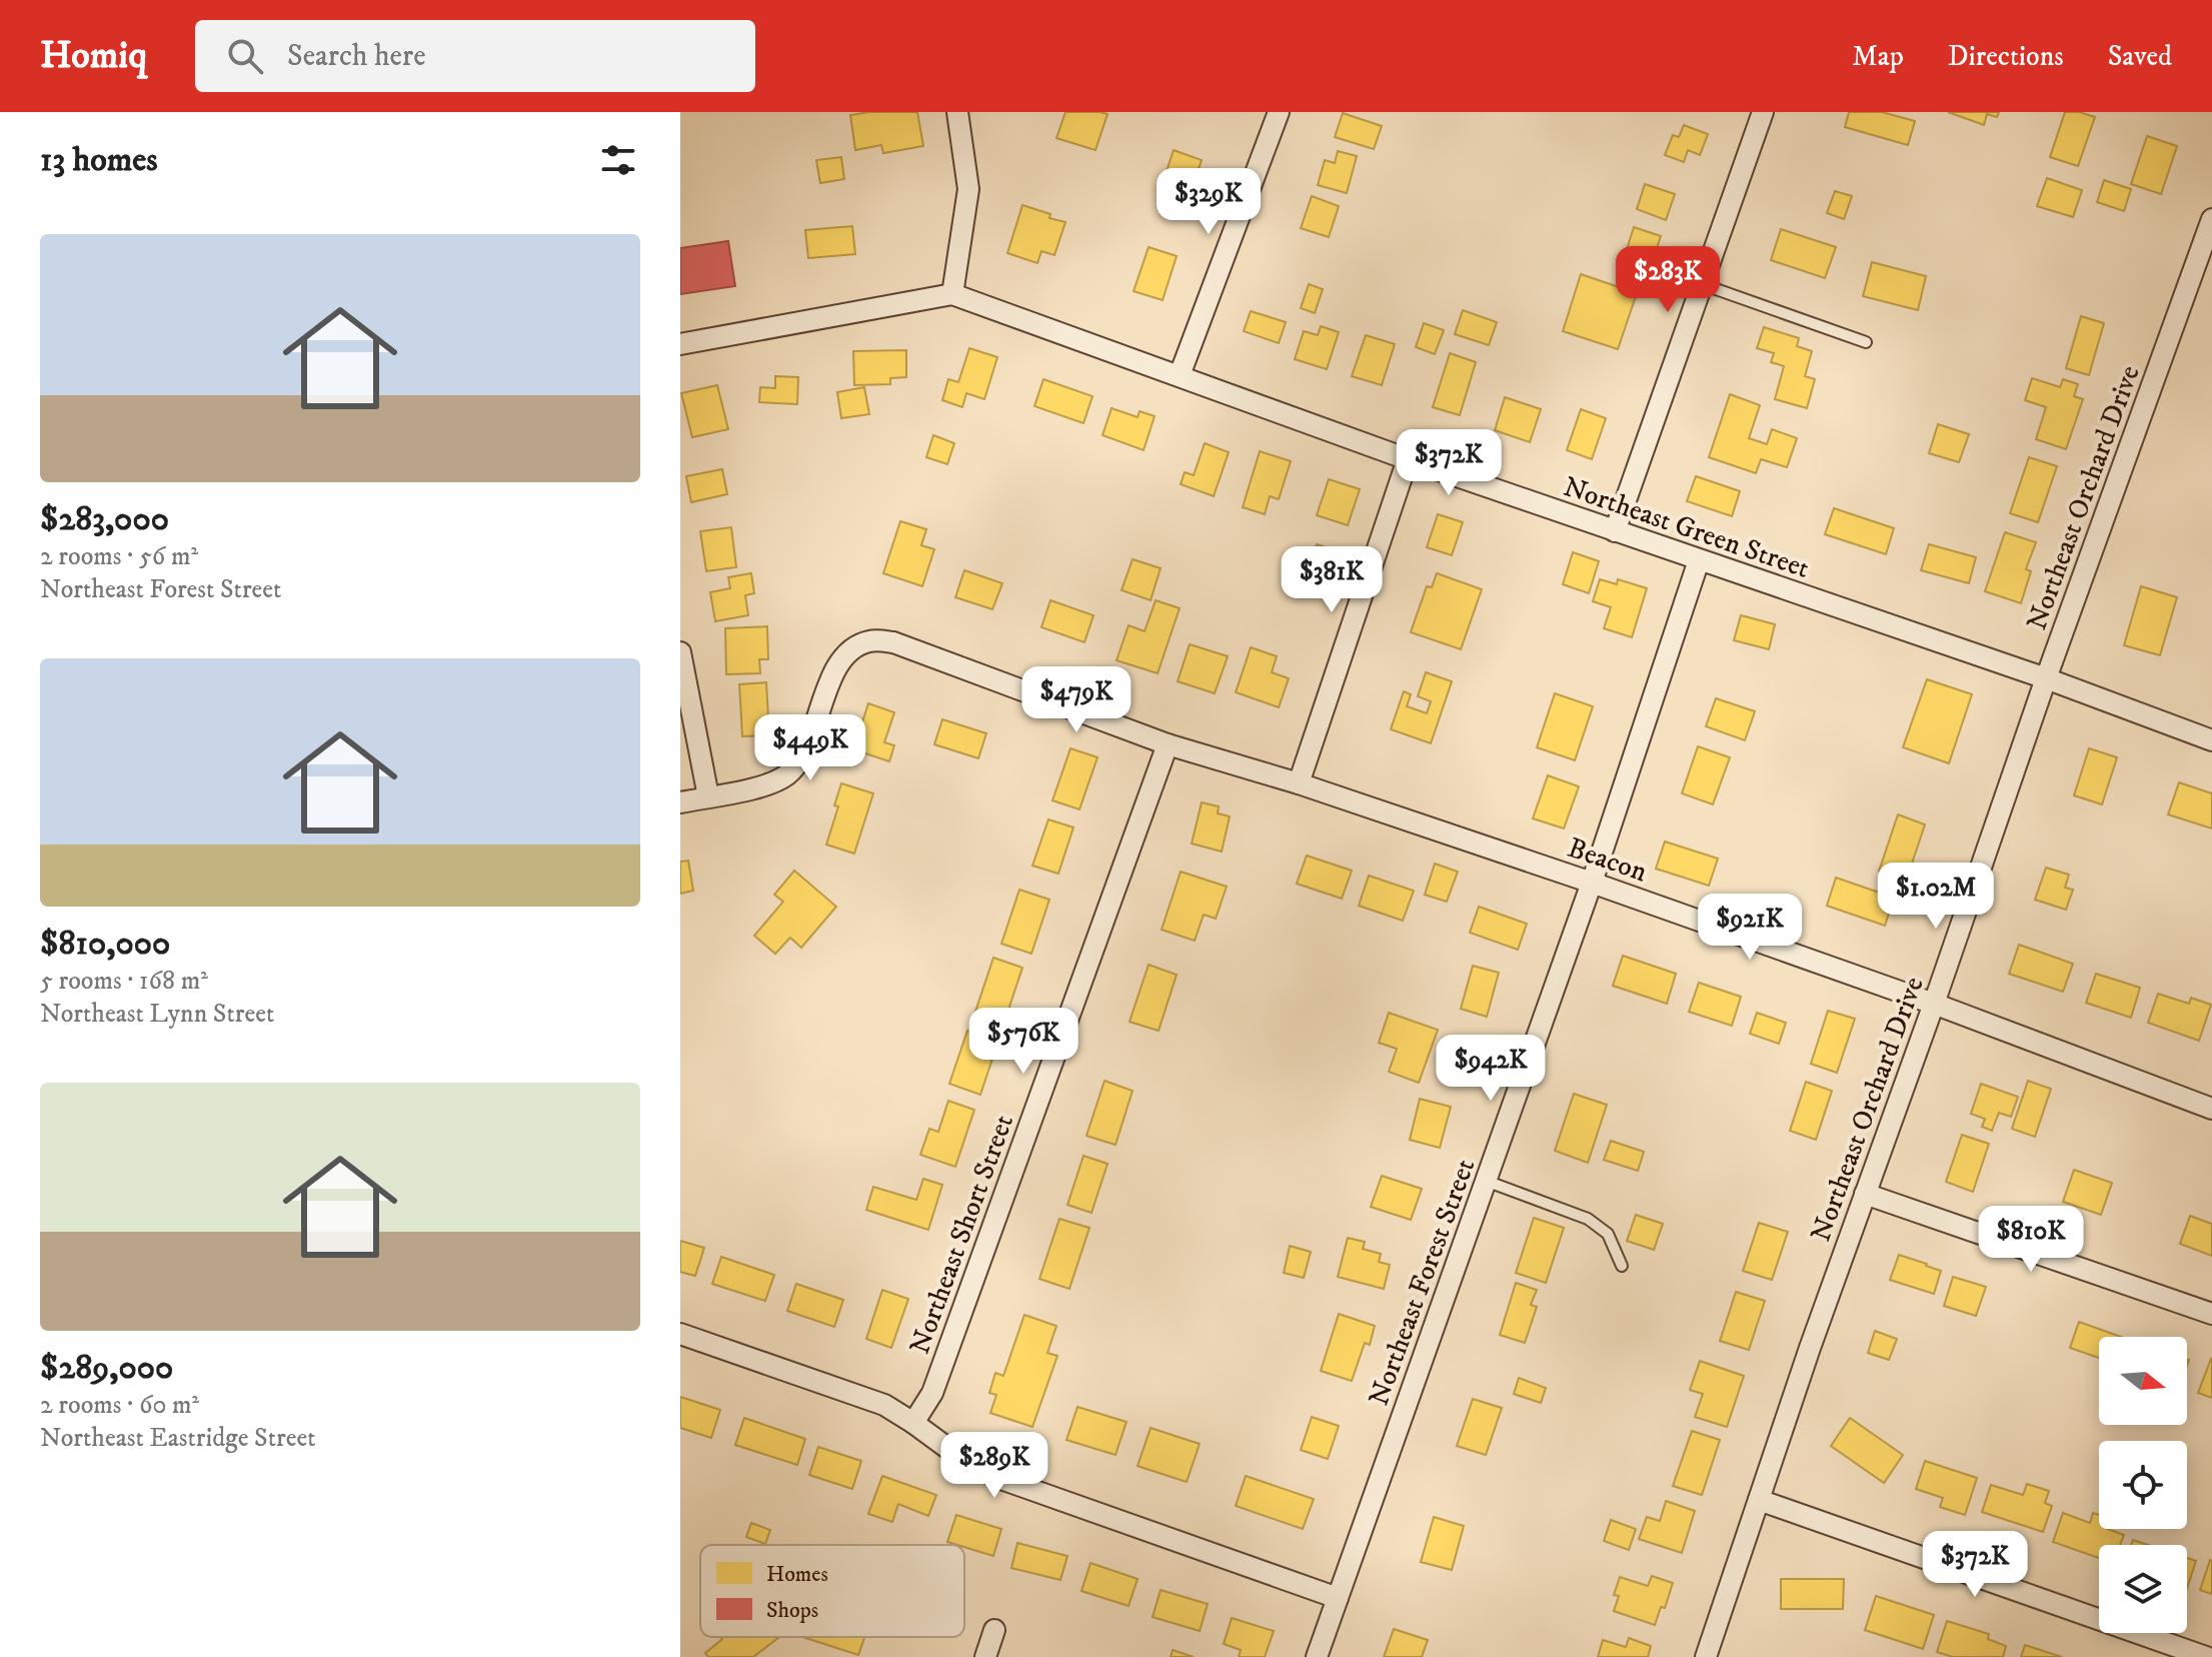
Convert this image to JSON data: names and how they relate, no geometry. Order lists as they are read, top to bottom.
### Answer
{
  "streets": {
    "street": [
      "Northeast Orchard Drive",
      "Northeast Green Street",
      "Beacon",
      "Northeast Short Street",
      "Northeast Forest Street"
    ]
  },
  "crossings": [
    ["Northeast Orchard Drive", "Northeast Green Street"],
    ["Northeast Orchard Drive", "Beacon"],
    ["Northeast Green Street", "Northeast Forest Street"],
    ["Beacon", "Northeast Short Street"],
    ["Beacon", "Northeast Forest Street"]
  ],
  "legend": ["Homes", "Shops"],
  "north": "right",
  "page": {
    "header": "Homiq",
    "search": "Search here",
    "nav": ["Map", "Directions", "Saved"],
    "heading": "13 homes",
    "price": [
      "$329K",
      "$283K",
      "$372K",
      "$381K",
      "$479K",
      "$449K",
      "$1.02M",
      "$921K",
      "$576K",
      "$942K",
      "$810K",
      "$289K",
      "$372K"
    ],
    "list": [
      {
        "name": "$283,000",
        "note": "2 rooms · 56 m² · Northeast Forest Street"
      },
      {
        "name": "$810,000",
        "note": "5 rooms · 168 m² · Northeast Lynn Street"
      },
      {
        "name": "$289,000",
        "note": "2 rooms · 60 m² · Northeast Eastridge Street"
      }
    ]
  }
}
